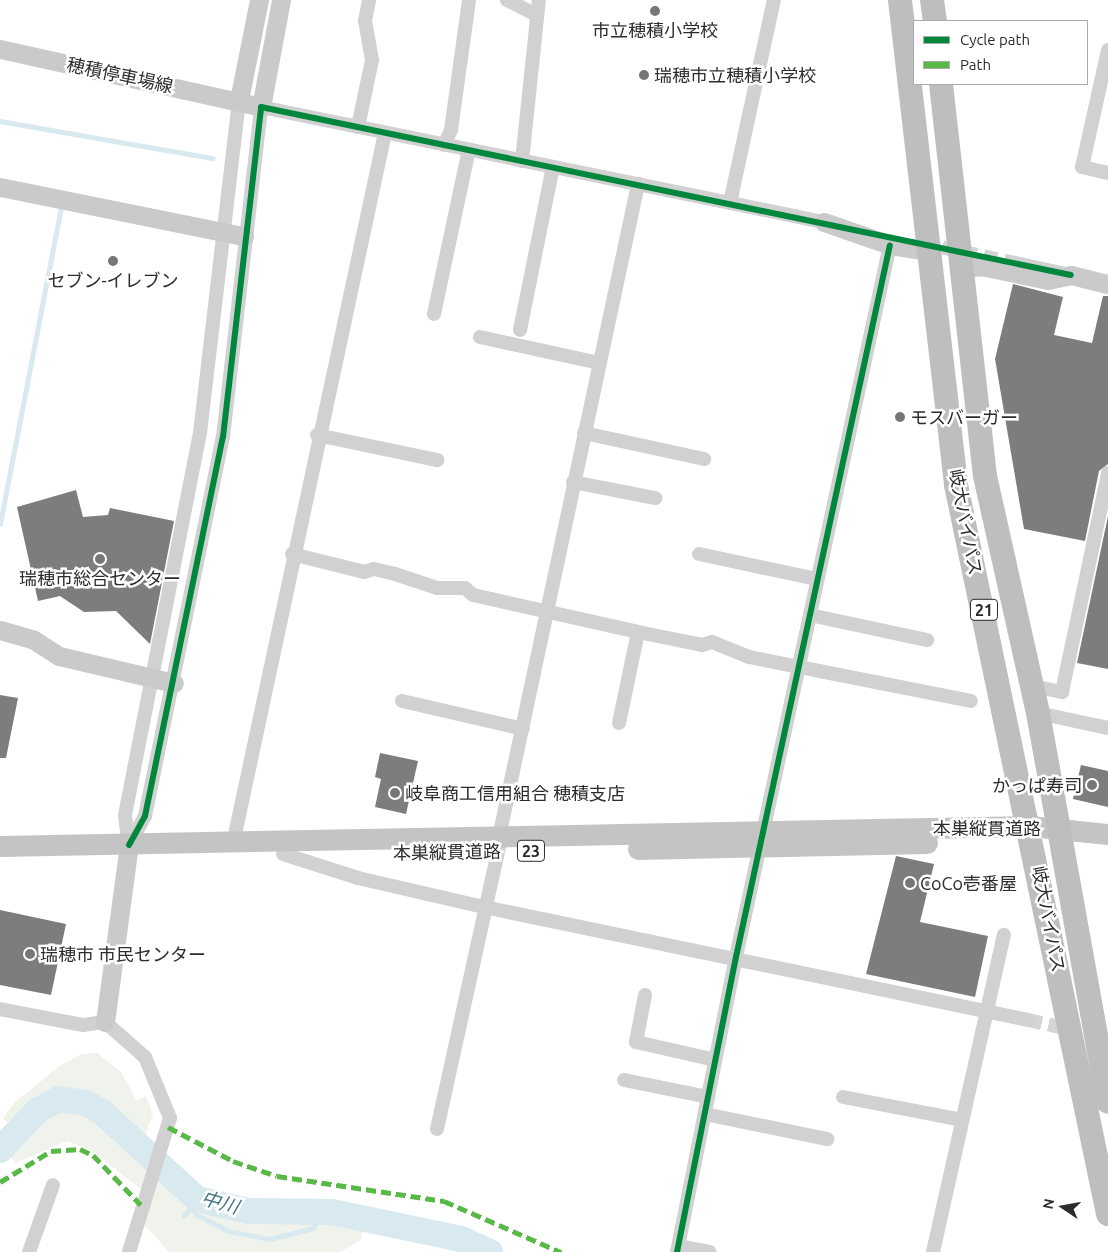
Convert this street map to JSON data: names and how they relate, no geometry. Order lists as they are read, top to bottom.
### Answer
{
  "streets": {
    "highway": ["岐大バイパス", "21"],
    "main road": ["本巣縦貫道路", "23"],
    "street": ["穂積停車場線"]
  },
  "crossings": [
    ["岐大バイパス", "本巣縦貫道路"],
    ["岐大バイパス", "23"],
    ["本巣縦貫道路", "23"]
  ],
  "water": ["中川"],
  "places": [
    "市立穂積小学校",
    "瑞穂市立穂積小学校",
    "セブン-イレブン",
    "モスバーガー",
    "瑞穂市総合センター",
    "かっぱ寿司",
    "岐阜商工信用組合 穂積支店",
    "CoCo壱番屋",
    "瑞穂市 市民センター"
  ],
  "legend": ["Cycle path", "Path"],
  "north": "left"
}
